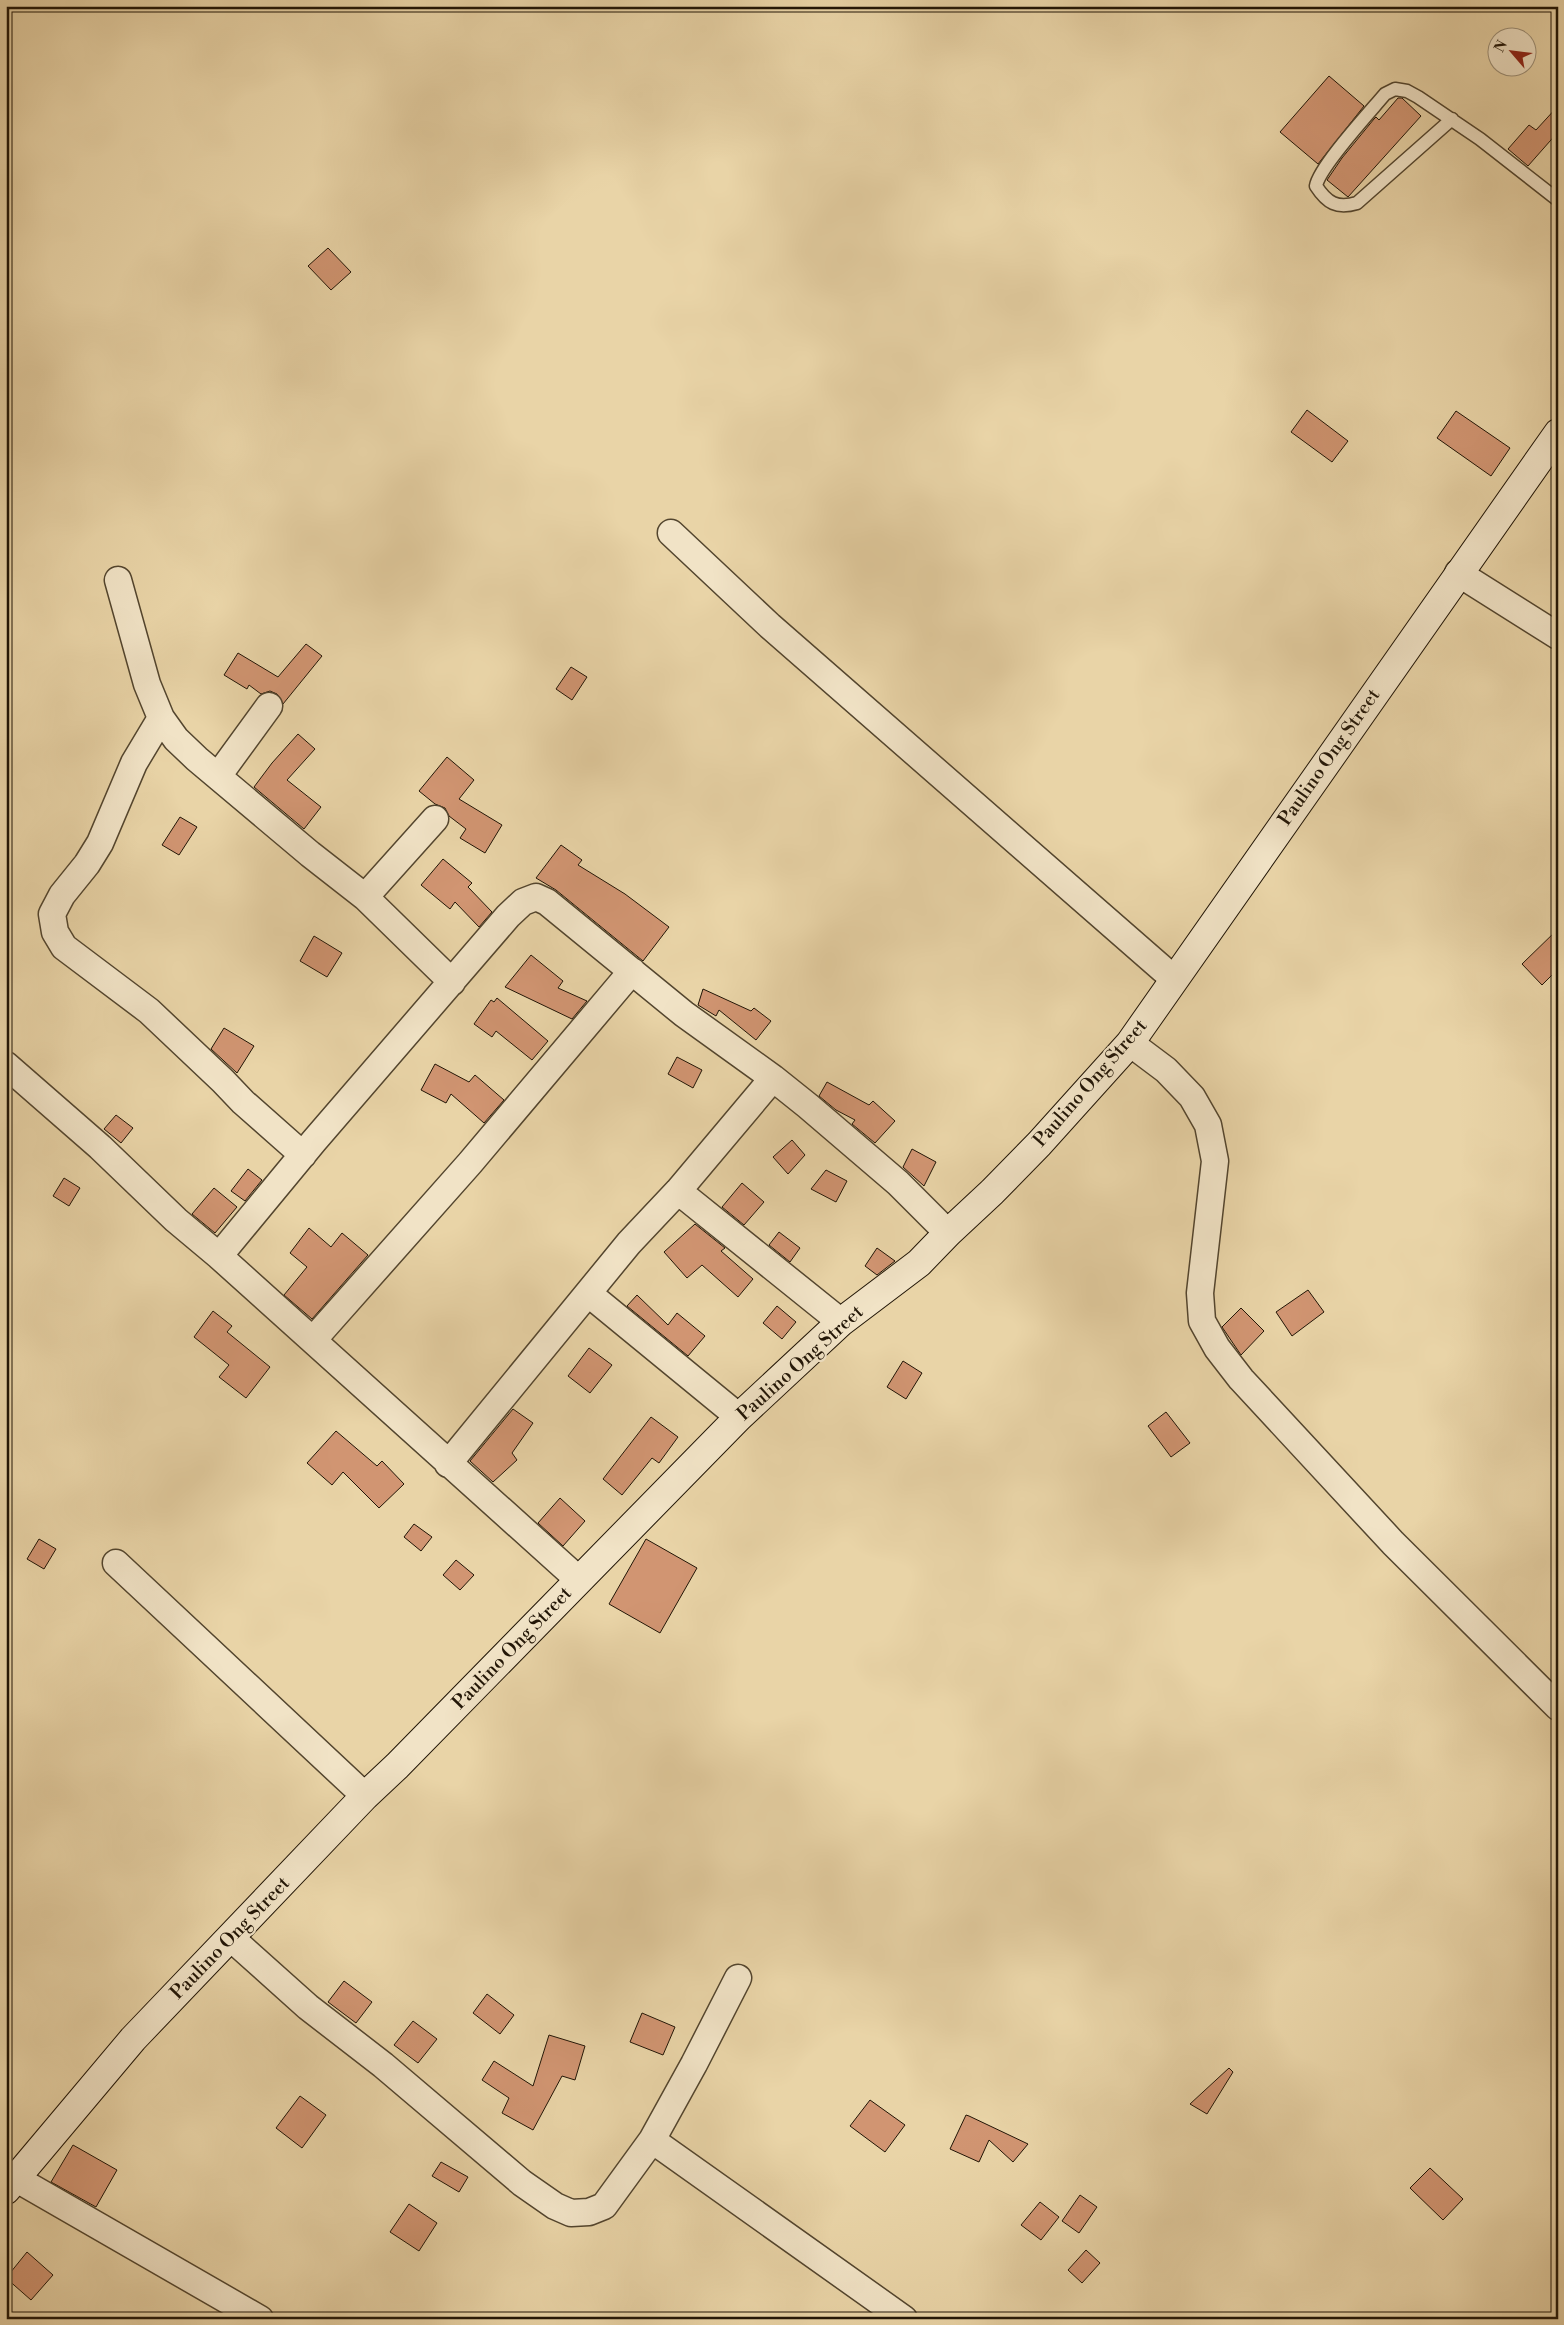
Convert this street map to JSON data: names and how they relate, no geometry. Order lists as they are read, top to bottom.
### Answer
{
  "streets": {
    "street": ["Paulino Ong Street"]
  },
  "north": "top left"
}
